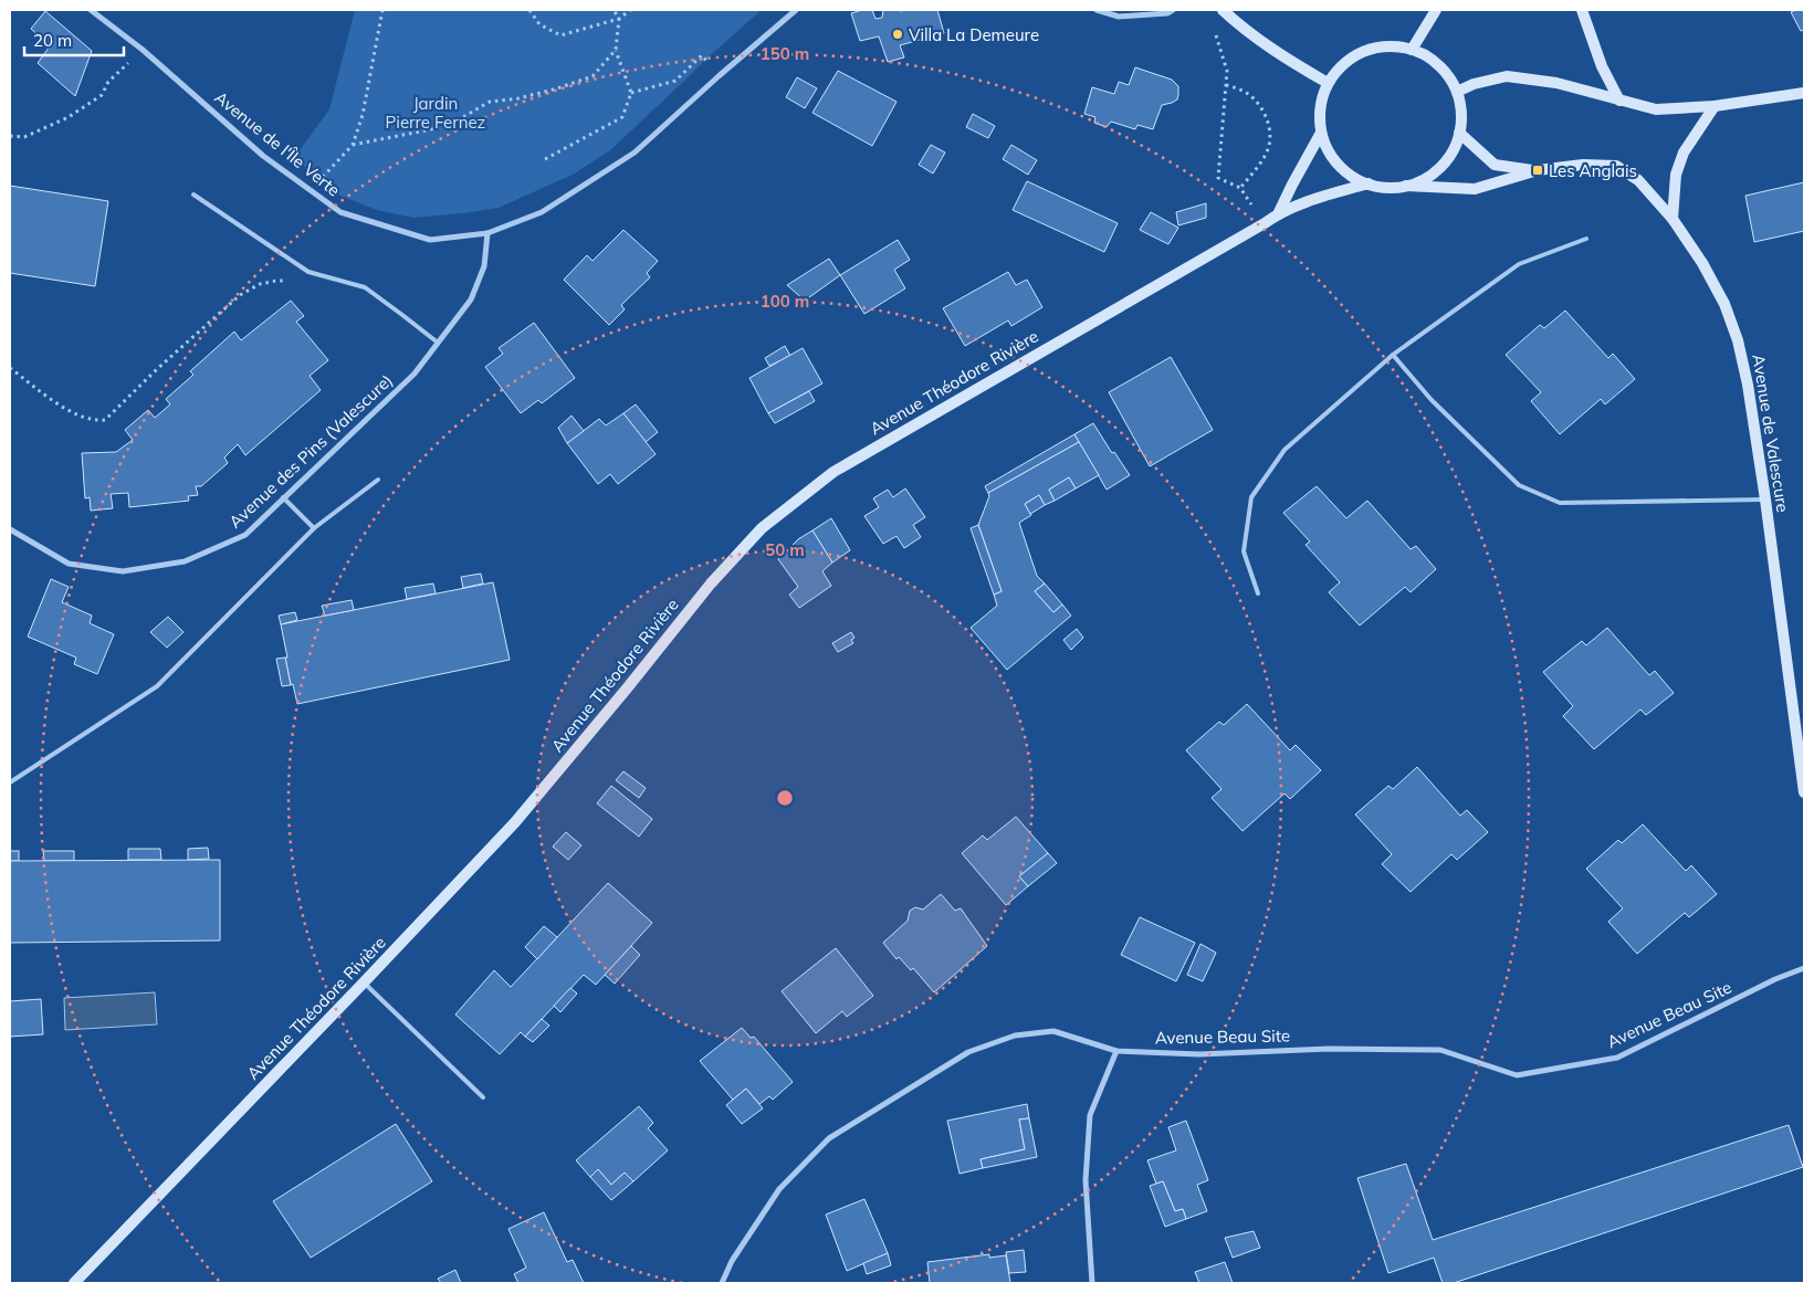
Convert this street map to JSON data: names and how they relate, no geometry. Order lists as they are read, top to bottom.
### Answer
{
  "streets": {
    "main road": ["Avenue Théodore Rivière", "Avenue de Valescure"],
    "street": ["Avenue de l'Île Verte", "Avenue des Pins (Valescure)", "Avenue Beau Site"]
  },
  "crossings": [
    ["Avenue de l'Île Verte", "Avenue des Pins (Valescure)"],
    ["Avenue Théodore Rivière", "Avenue de Valescure"]
  ],
  "parks": ["Jardin Pierre Fernez"],
  "places": {
    "other": ["Villa La Demeure"],
    "transit": ["Les Anglais"]
  },
  "scale_bar": "20 m",
  "rings": ["150 m", "100 m", "50 m"]
}
